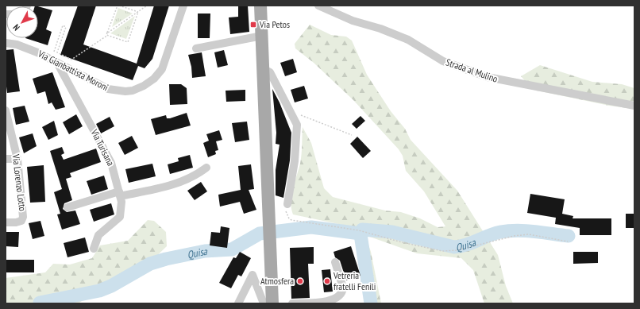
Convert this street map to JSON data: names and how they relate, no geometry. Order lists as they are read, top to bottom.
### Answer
{
  "streets": {
    "street": [
      "Via Gianbattista Moroni",
      "Strada al Mulino",
      "Via Turisana",
      "Via Lorenzo Lotto"
    ]
  },
  "crossings": [
    ["Via Gianbattista Moroni", "Via Turisana"]
  ],
  "water": ["Quisa"],
  "places": {
    "transit": ["Via Petos"],
    "other": ["Atmosfera", "Vetreria fratelli Fenili"]
  },
  "north": "bottom left"
}
